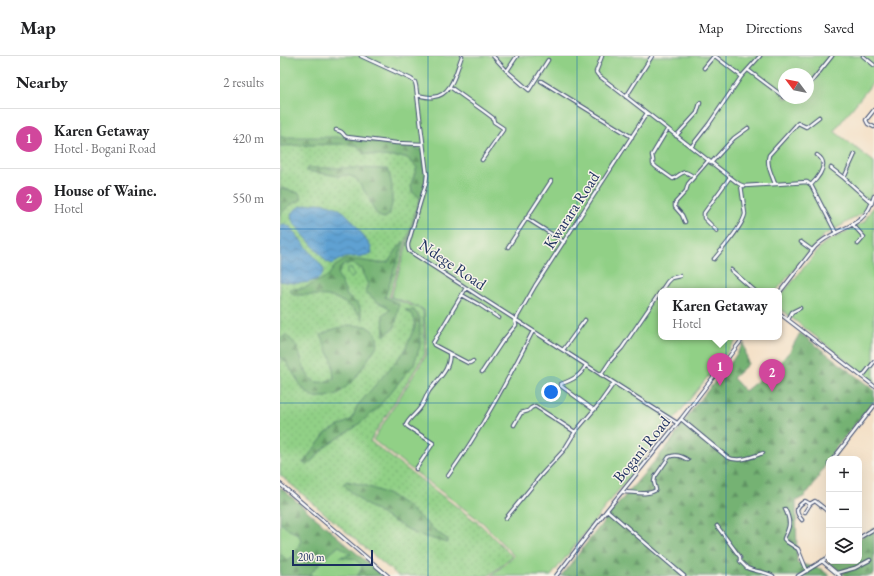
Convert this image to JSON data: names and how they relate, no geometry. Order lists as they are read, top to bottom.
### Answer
{
  "streets": {
    "street": ["Kwarara Road", "Ndege Road", "Bogani Road"]
  },
  "crossings": [
    ["Kwarara Road", "Ndege Road"],
    ["Ndege Road", "Bogani Road"]
  ],
  "scale_bar": "200 m",
  "north": "top left",
  "page": {
    "header": "Map",
    "nav": ["Map", "Directions", "Saved"],
    "heading": ["Nearby", "2 results"],
    "list": [
      {
        "mark": "1",
        "name": "Karen Getaway",
        "note": "Hotel · Bogani Road",
        "value": "420 m"
      },
      {
        "mark": "2",
        "name": "House of Waine.",
        "note": "Hotel",
        "value": "550 m"
      }
    ],
    "popup": ["Karen Getaway", "Hotel"],
    "pins": ["1", "2"],
    "map_buttons": ["+", "−"],
    "scale": "200 m"
  }
}
